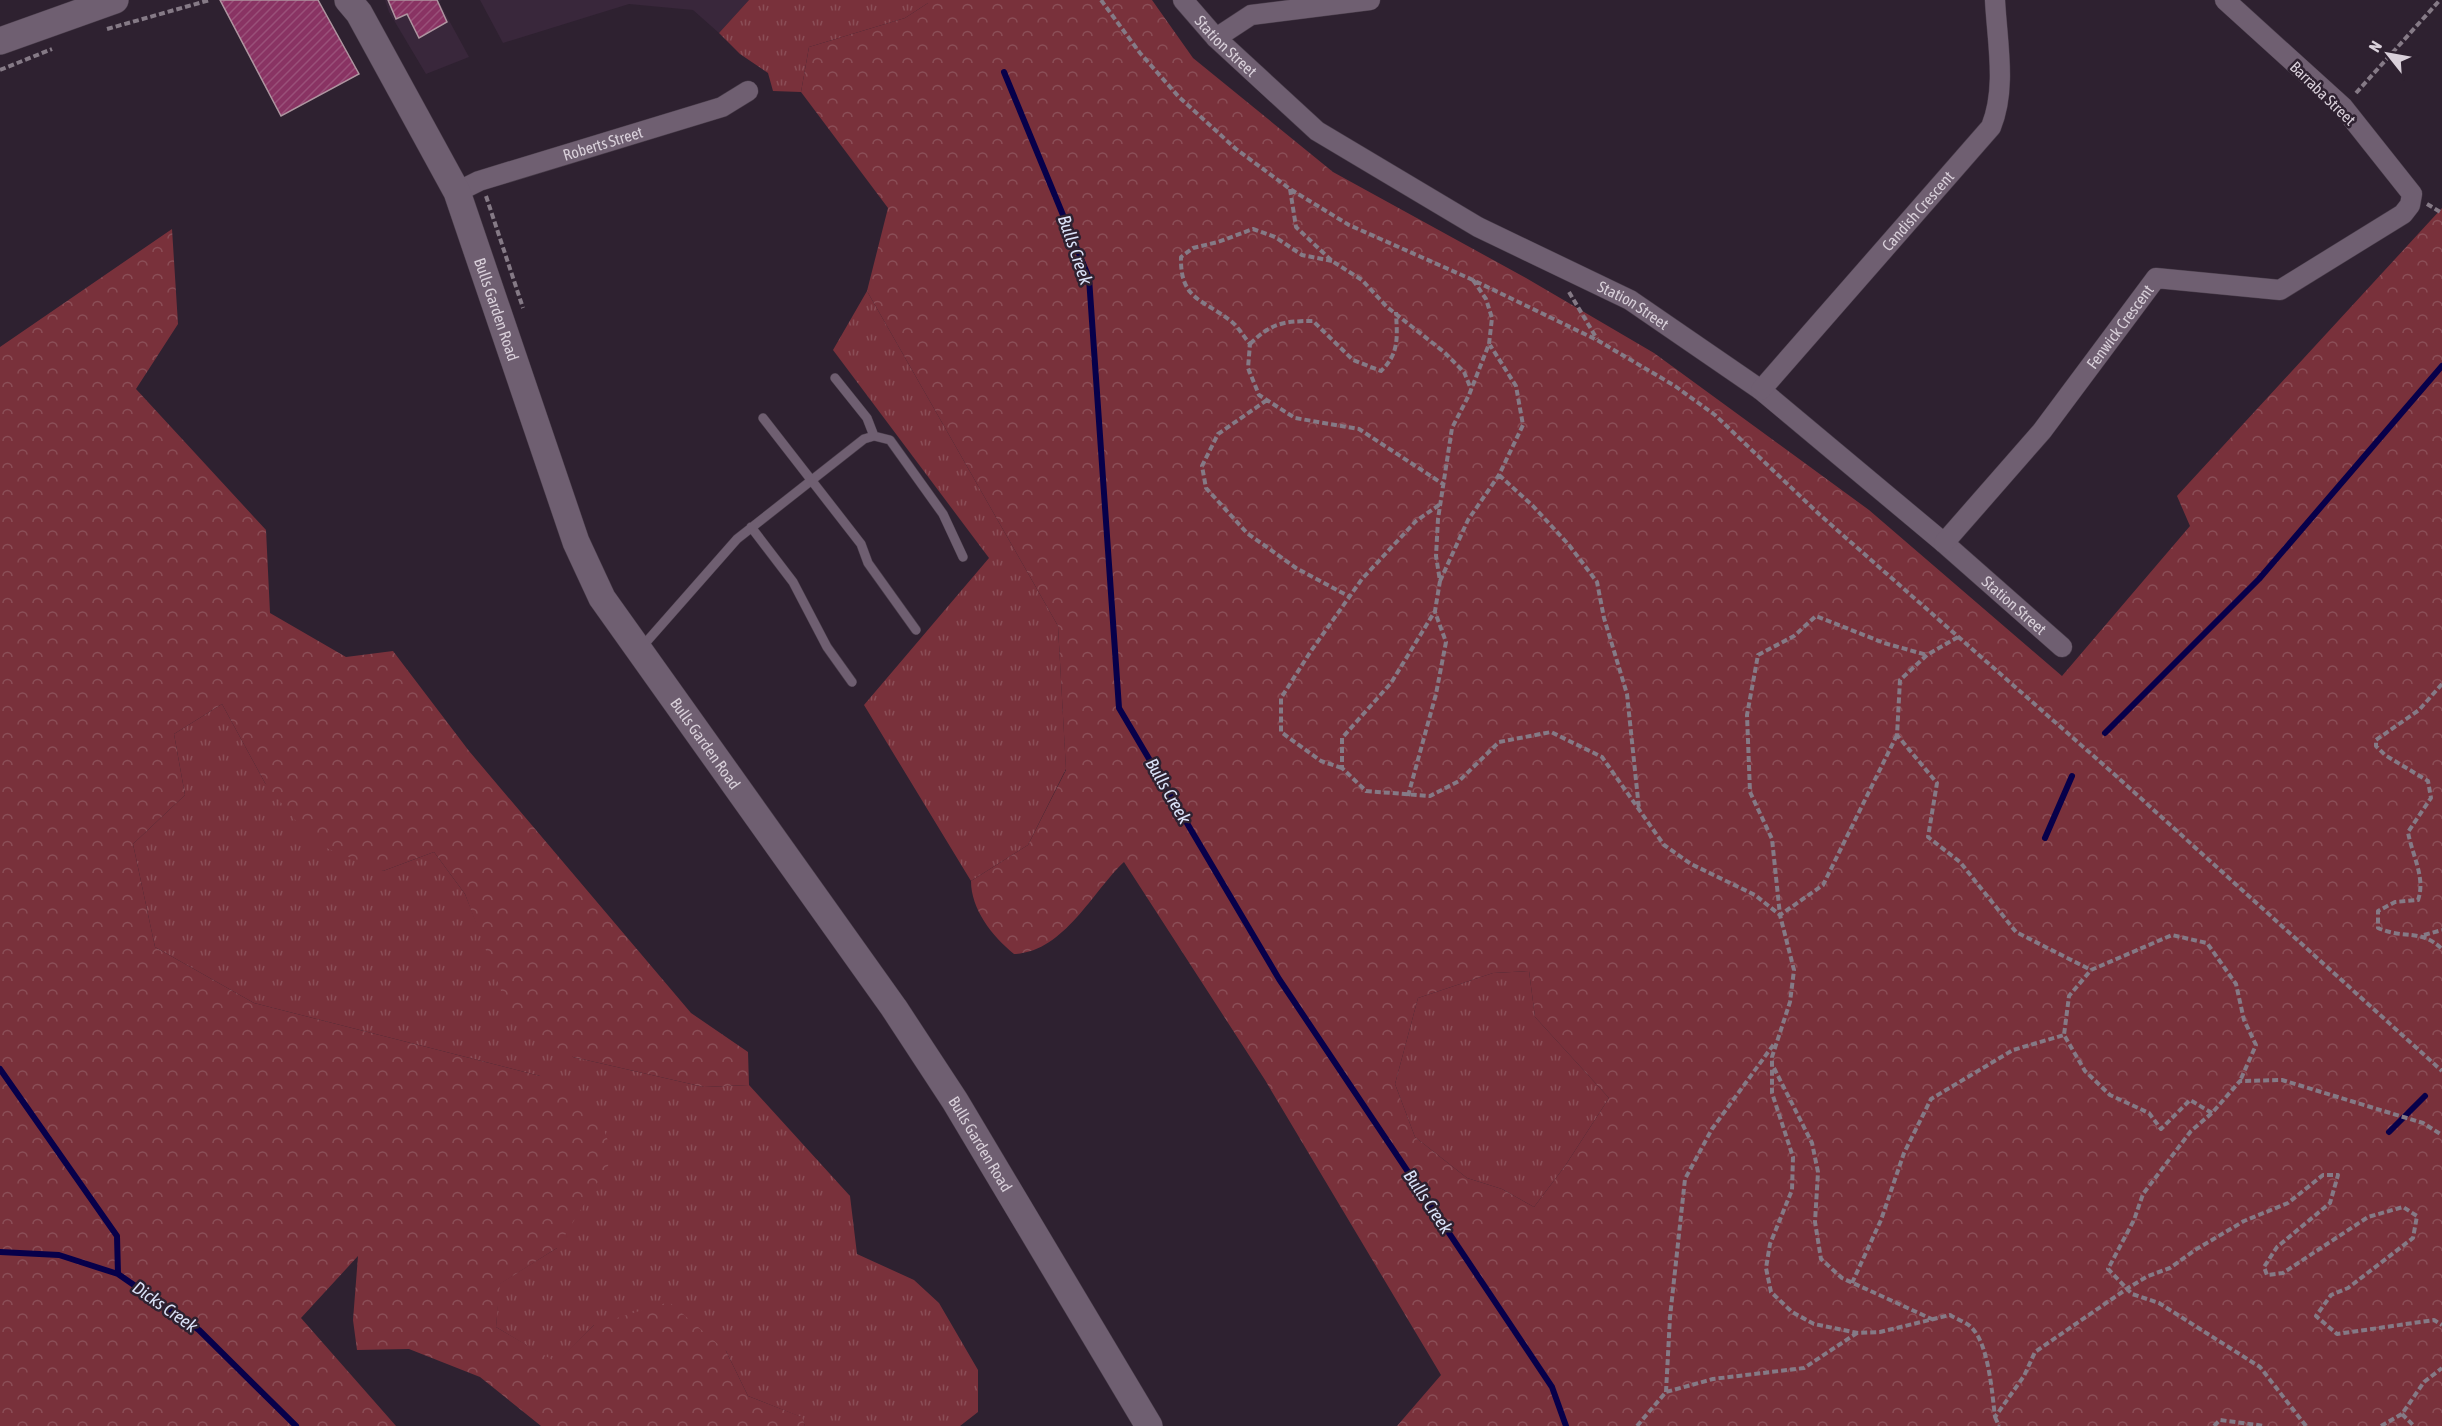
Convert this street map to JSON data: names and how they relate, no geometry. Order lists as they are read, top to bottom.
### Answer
{
  "streets": {
    "main road": ["Bulls Garden Road"],
    "street": [
      "Station Street",
      "Barraba Street",
      "Roberts Street",
      "Candish Crescent",
      "Fenwick Crescent"
    ]
  },
  "crossings": [
    ["Station Street", "Candish Crescent"],
    ["Station Street", "Fenwick Crescent"],
    ["Barraba Street", "Fenwick Crescent"],
    ["Roberts Street", "Bulls Garden Road"]
  ],
  "water": ["Bulls Creek", "Dicks Creek"],
  "north": "top left"
}
